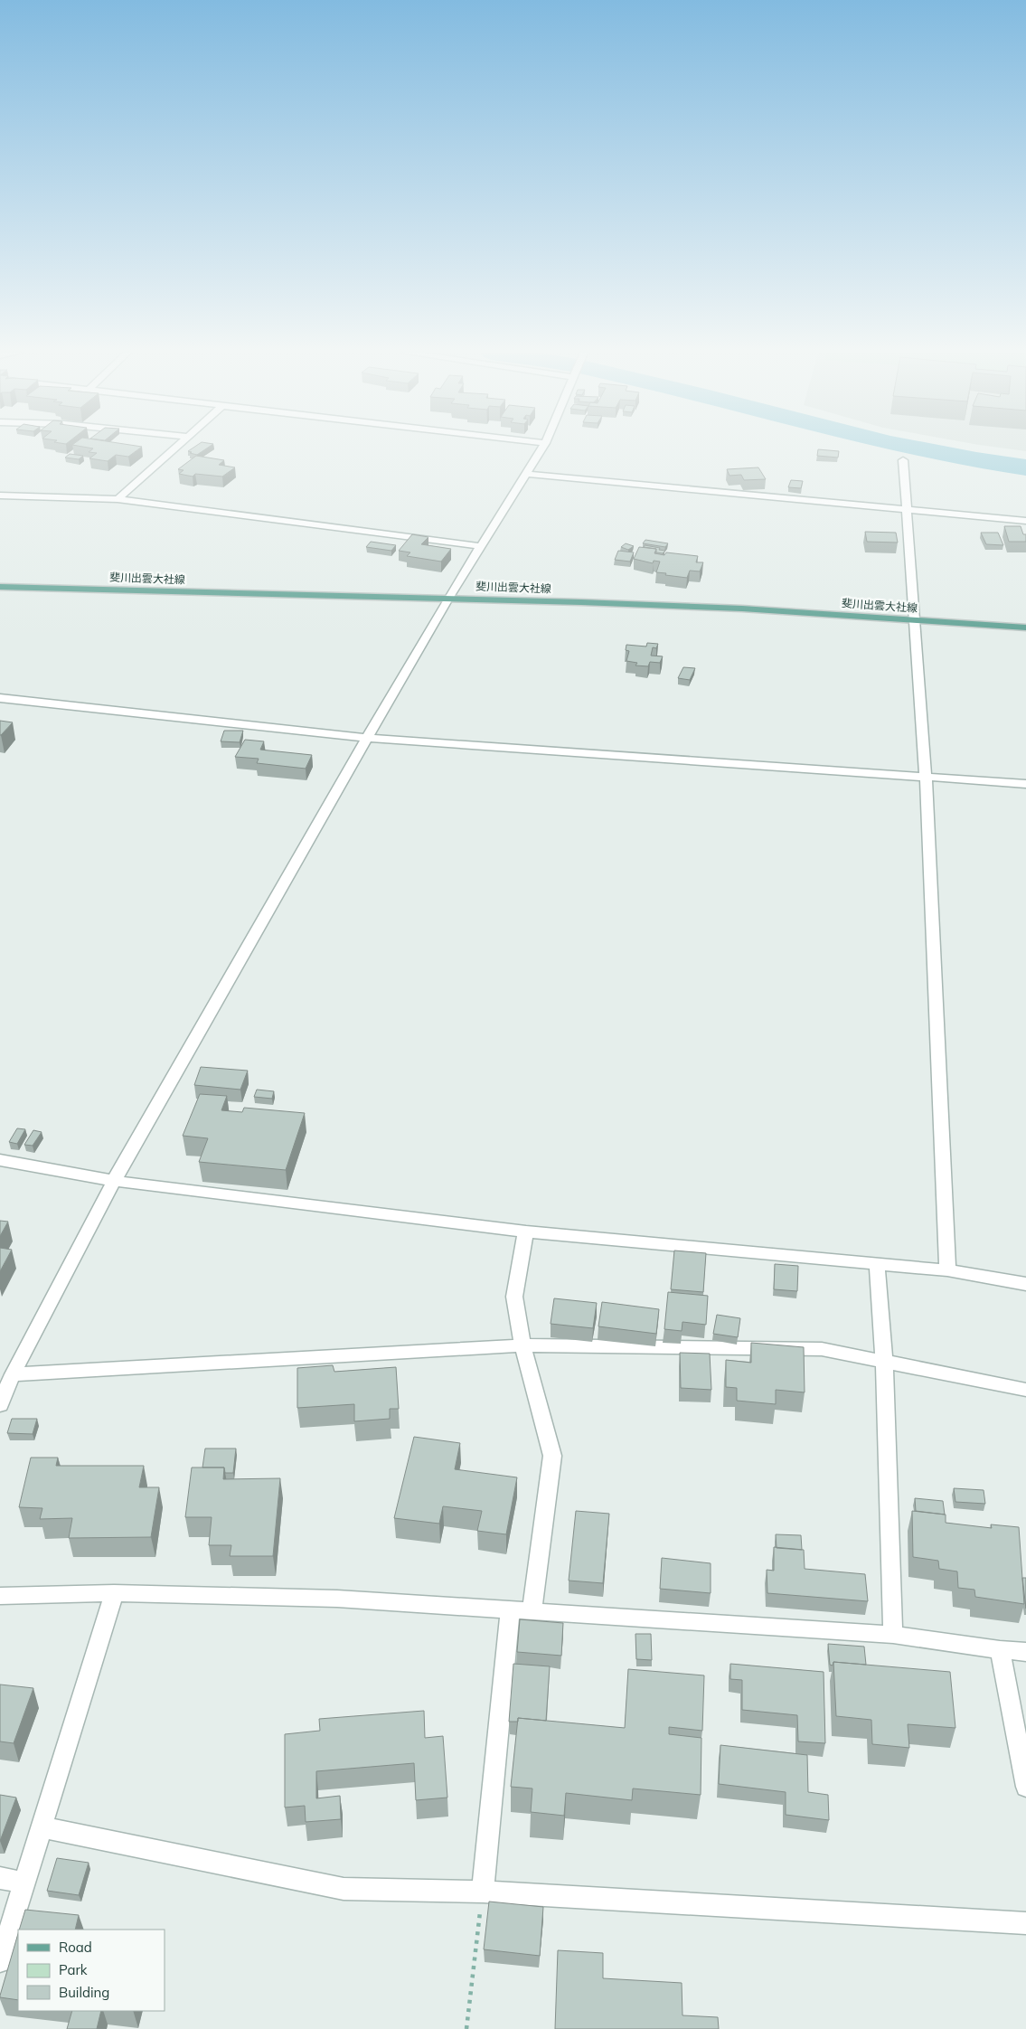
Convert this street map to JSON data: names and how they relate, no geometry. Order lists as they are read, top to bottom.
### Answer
{
  "streets": {
    "main road": ["斐川出雲大社線"]
  },
  "legend": ["Road", "Park", "Building"]
}
